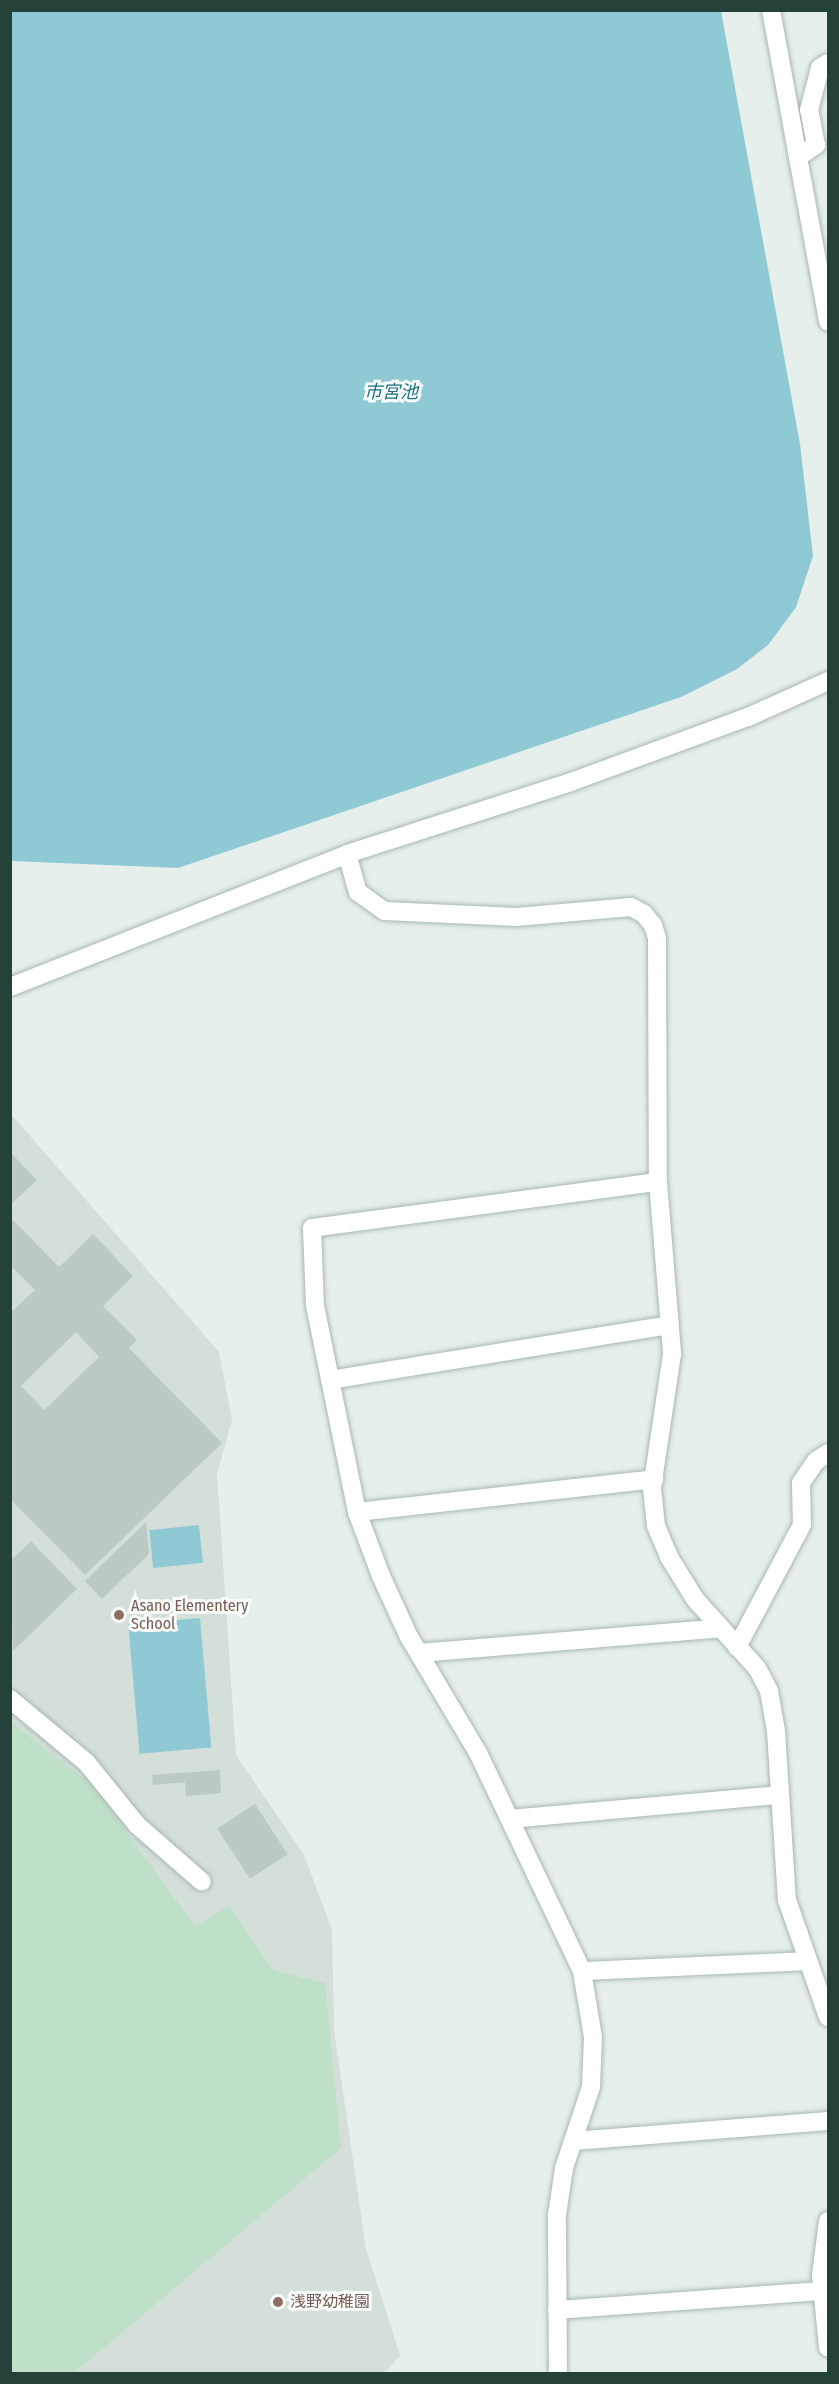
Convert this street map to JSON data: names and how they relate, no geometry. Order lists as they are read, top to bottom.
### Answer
{
  "water": ["市宮池"],
  "places": ["Asano Elementery School", "浅野幼稚園"]
}
